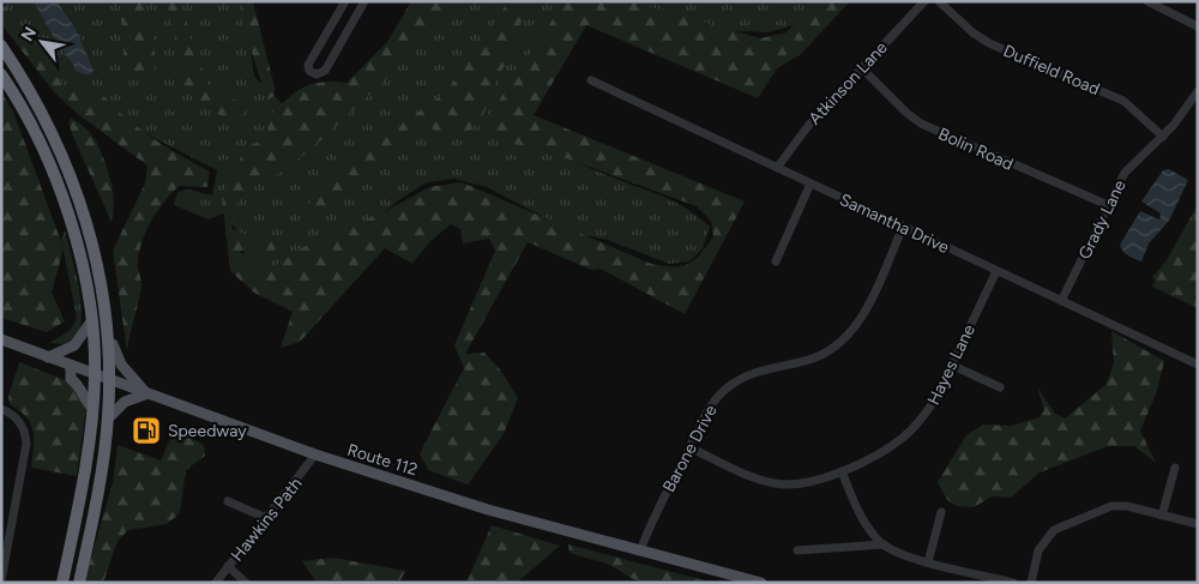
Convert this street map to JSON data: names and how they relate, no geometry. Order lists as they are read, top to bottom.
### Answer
{
  "streets": {
    "main road": ["Route 112"],
    "street": [
      "Duffield Road",
      "Atkinson Lane",
      "Bolin Road",
      "Grady Lane",
      "Samantha Drive",
      "Hayes Lane",
      "Barone Drive",
      "Hawkins Path"
    ]
  },
  "crossings": [
    ["Duffield Road", "Grady Lane"],
    ["Atkinson Lane", "Bolin Road"],
    ["Atkinson Lane", "Samantha Drive"],
    ["Bolin Road", "Grady Lane"],
    ["Grady Lane", "Samantha Drive"],
    ["Samantha Drive", "Hayes Lane"],
    ["Samantha Drive", "Barone Drive"],
    ["Hayes Lane", "Barone Drive"],
    ["Barone Drive", "Route 112"],
    ["Route 112", "Hawkins Path"]
  ],
  "places": {
    "fuel station": ["Speedway"]
  },
  "north": "top left"
}
